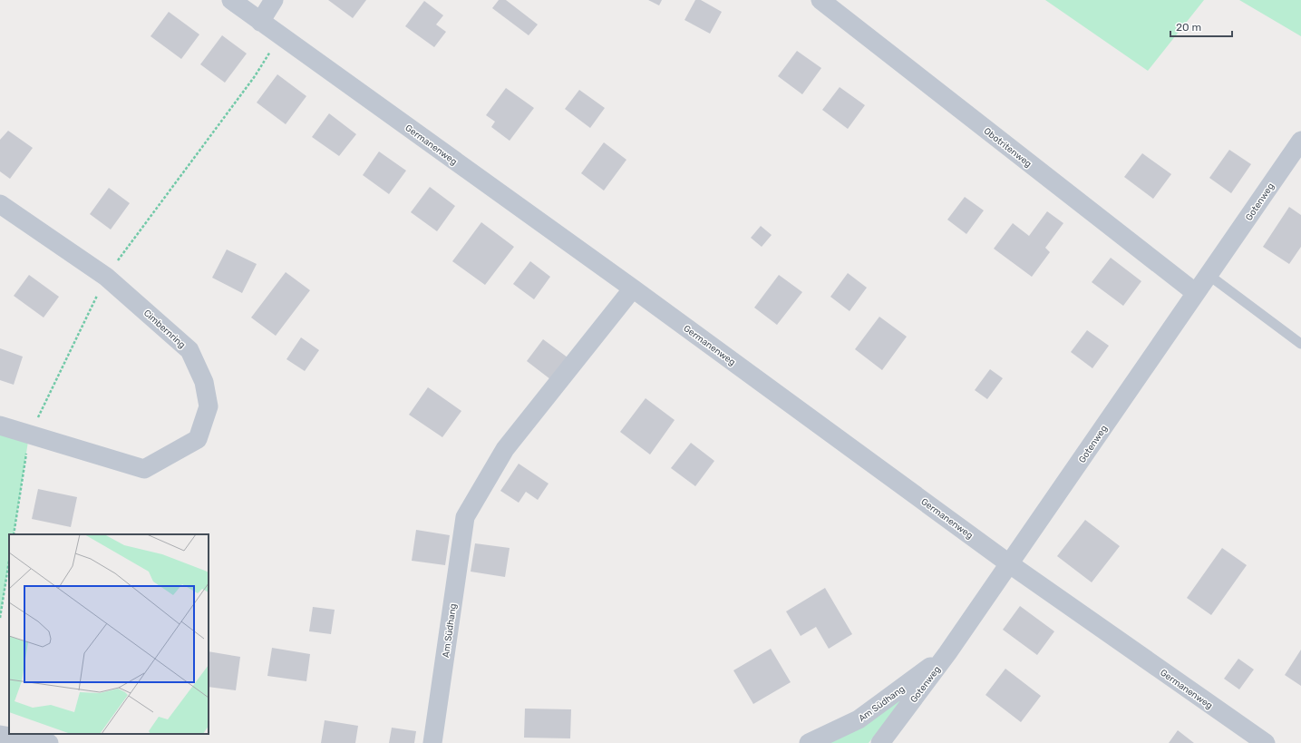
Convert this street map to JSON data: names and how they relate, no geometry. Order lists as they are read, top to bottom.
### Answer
{
  "streets": {
    "street": [
      "Germanenweg",
      "Obotritenweg",
      "Gotenweg",
      "Cimbernring",
      "Am Südhang"
    ]
  },
  "crossings": [
    ["Germanenweg", "Gotenweg"],
    ["Germanenweg", "Am Südhang"],
    ["Obotritenweg", "Gotenweg"],
    ["Gotenweg", "Am Südhang"]
  ],
  "scale_bar": "20 m"
}
